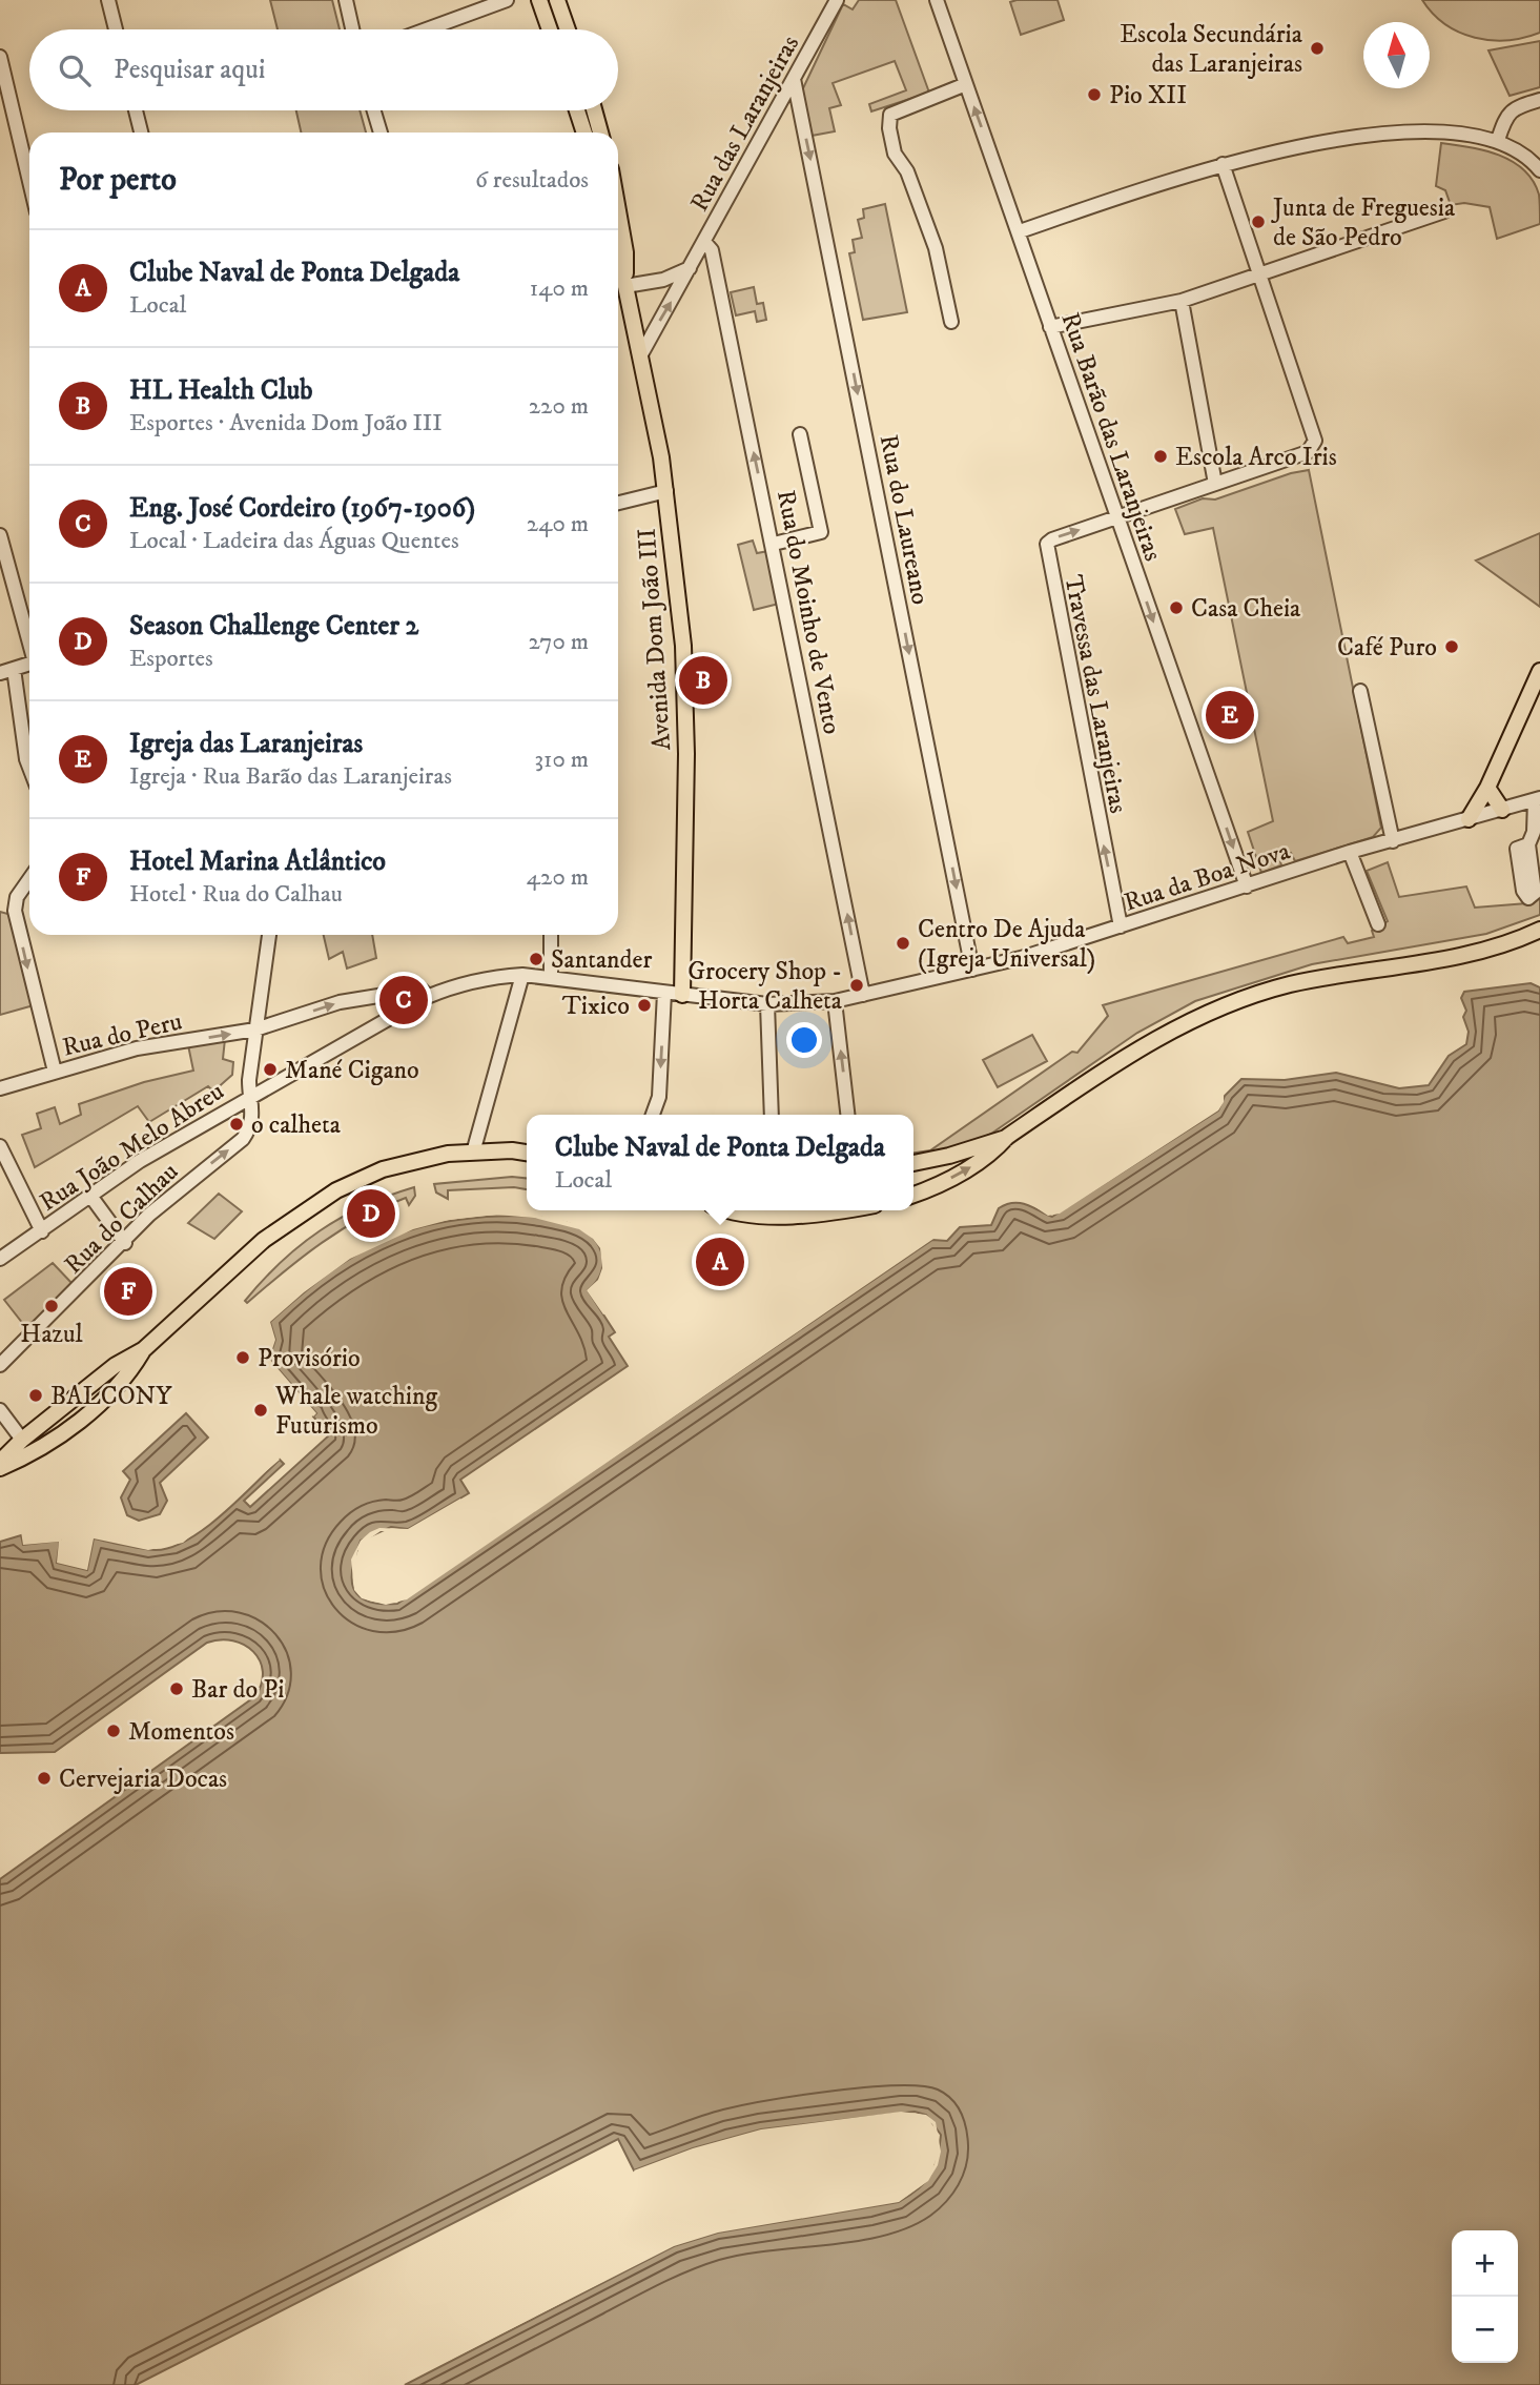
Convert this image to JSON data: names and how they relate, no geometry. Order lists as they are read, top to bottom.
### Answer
{
  "streets": {
    "main road": ["Avenida Dom João III"],
    "street": [
      "Rua das Laranjeiras",
      "Rua Barão das Laranjeiras",
      "Rua do Laureano",
      "Rua do Moinho de Vento",
      "Travessa das Laranjeiras",
      "Rua da Boa Nova",
      "Rua do Peru",
      "Rua João Melo Abreu",
      "Rua do Calhau"
    ]
  },
  "crossings": [
    ["Rua das Laranjeiras", "Rua do Laureano"],
    ["Rua das Laranjeiras", "Rua do Moinho de Vento"],
    ["Rua das Laranjeiras", "Avenida Dom João III"],
    ["Rua Barão das Laranjeiras", "Travessa das Laranjeiras"],
    ["Rua Barão das Laranjeiras", "Rua da Boa Nova"],
    ["Rua do Laureano", "Rua da Boa Nova"],
    ["Rua do Moinho de Vento", "Rua da Boa Nova"],
    ["Avenida Dom João III", "Rua da Boa Nova"],
    ["Travessa das Laranjeiras", "Rua da Boa Nova"],
    ["Rua da Boa Nova", "Rua do Peru"],
    ["Rua da Boa Nova", "Rua João Melo Abreu"],
    ["Rua do Peru", "Rua João Melo Abreu"],
    ["Rua do Peru", "Rua do Calhau"],
    ["Rua João Melo Abreu", "Rua do Calhau"]
  ],
  "one_way": [
    "Rua do Laureano",
    "Rua do Moinho de Vento",
    "Travessa das Laranjeiras",
    "Rua do Peru",
    "Rua do Calhau"
  ],
  "places": [
    "Escola Secundária das Laranjeiras",
    "Pio XII",
    "Junta de Freguesia de São Pedro",
    "Escola Arco Iris",
    "Casa Cheia",
    "Café Puro",
    "Centro De Ajuda (Igreja Universal)",
    "Santander",
    "Grocery Shop - Horta Calheta",
    "Tixico",
    "Mané Cigano",
    "o calheta",
    "Hazul",
    "Provisório",
    "BALCONY",
    "Whale watching Futurismo",
    "Bar do Pi",
    "Momentos",
    "Cervejaria Docas"
  ],
  "north": "top",
  "page": {
    "search": "Pesquisar aqui",
    "heading": ["Por perto", "6 resultados"],
    "list": [
      {
        "mark": "A",
        "name": "Clube Naval de Ponta Delgada",
        "note": "Local",
        "value": "140 m"
      },
      {
        "mark": "B",
        "name": "HL Health Club",
        "note": "Esportes · Avenida Dom João III",
        "value": "220 m"
      },
      {
        "mark": "C",
        "name": "Eng. José Cordeiro (1967-1906)",
        "note": "Local · Ladeira das Águas Quentes",
        "value": "240 m"
      },
      {
        "mark": "D",
        "name": "Season Challenge Center 2",
        "note": "Esportes",
        "value": "270 m"
      },
      {
        "mark": "E",
        "name": "Igreja das Laranjeiras",
        "note": "Igreja · Rua Barão das Laranjeiras",
        "value": "310 m"
      },
      {
        "mark": "F",
        "name": "Hotel Marina Atlântico",
        "note": "Hotel · Rua do Calhau",
        "value": "420 m"
      }
    ],
    "pins": [
      "B",
      "E",
      "C",
      "D",
      "A",
      "F"
    ],
    "popup": ["Clube Naval de Ponta Delgada", "Local"],
    "map_buttons": ["+", "−"]
  }
}
